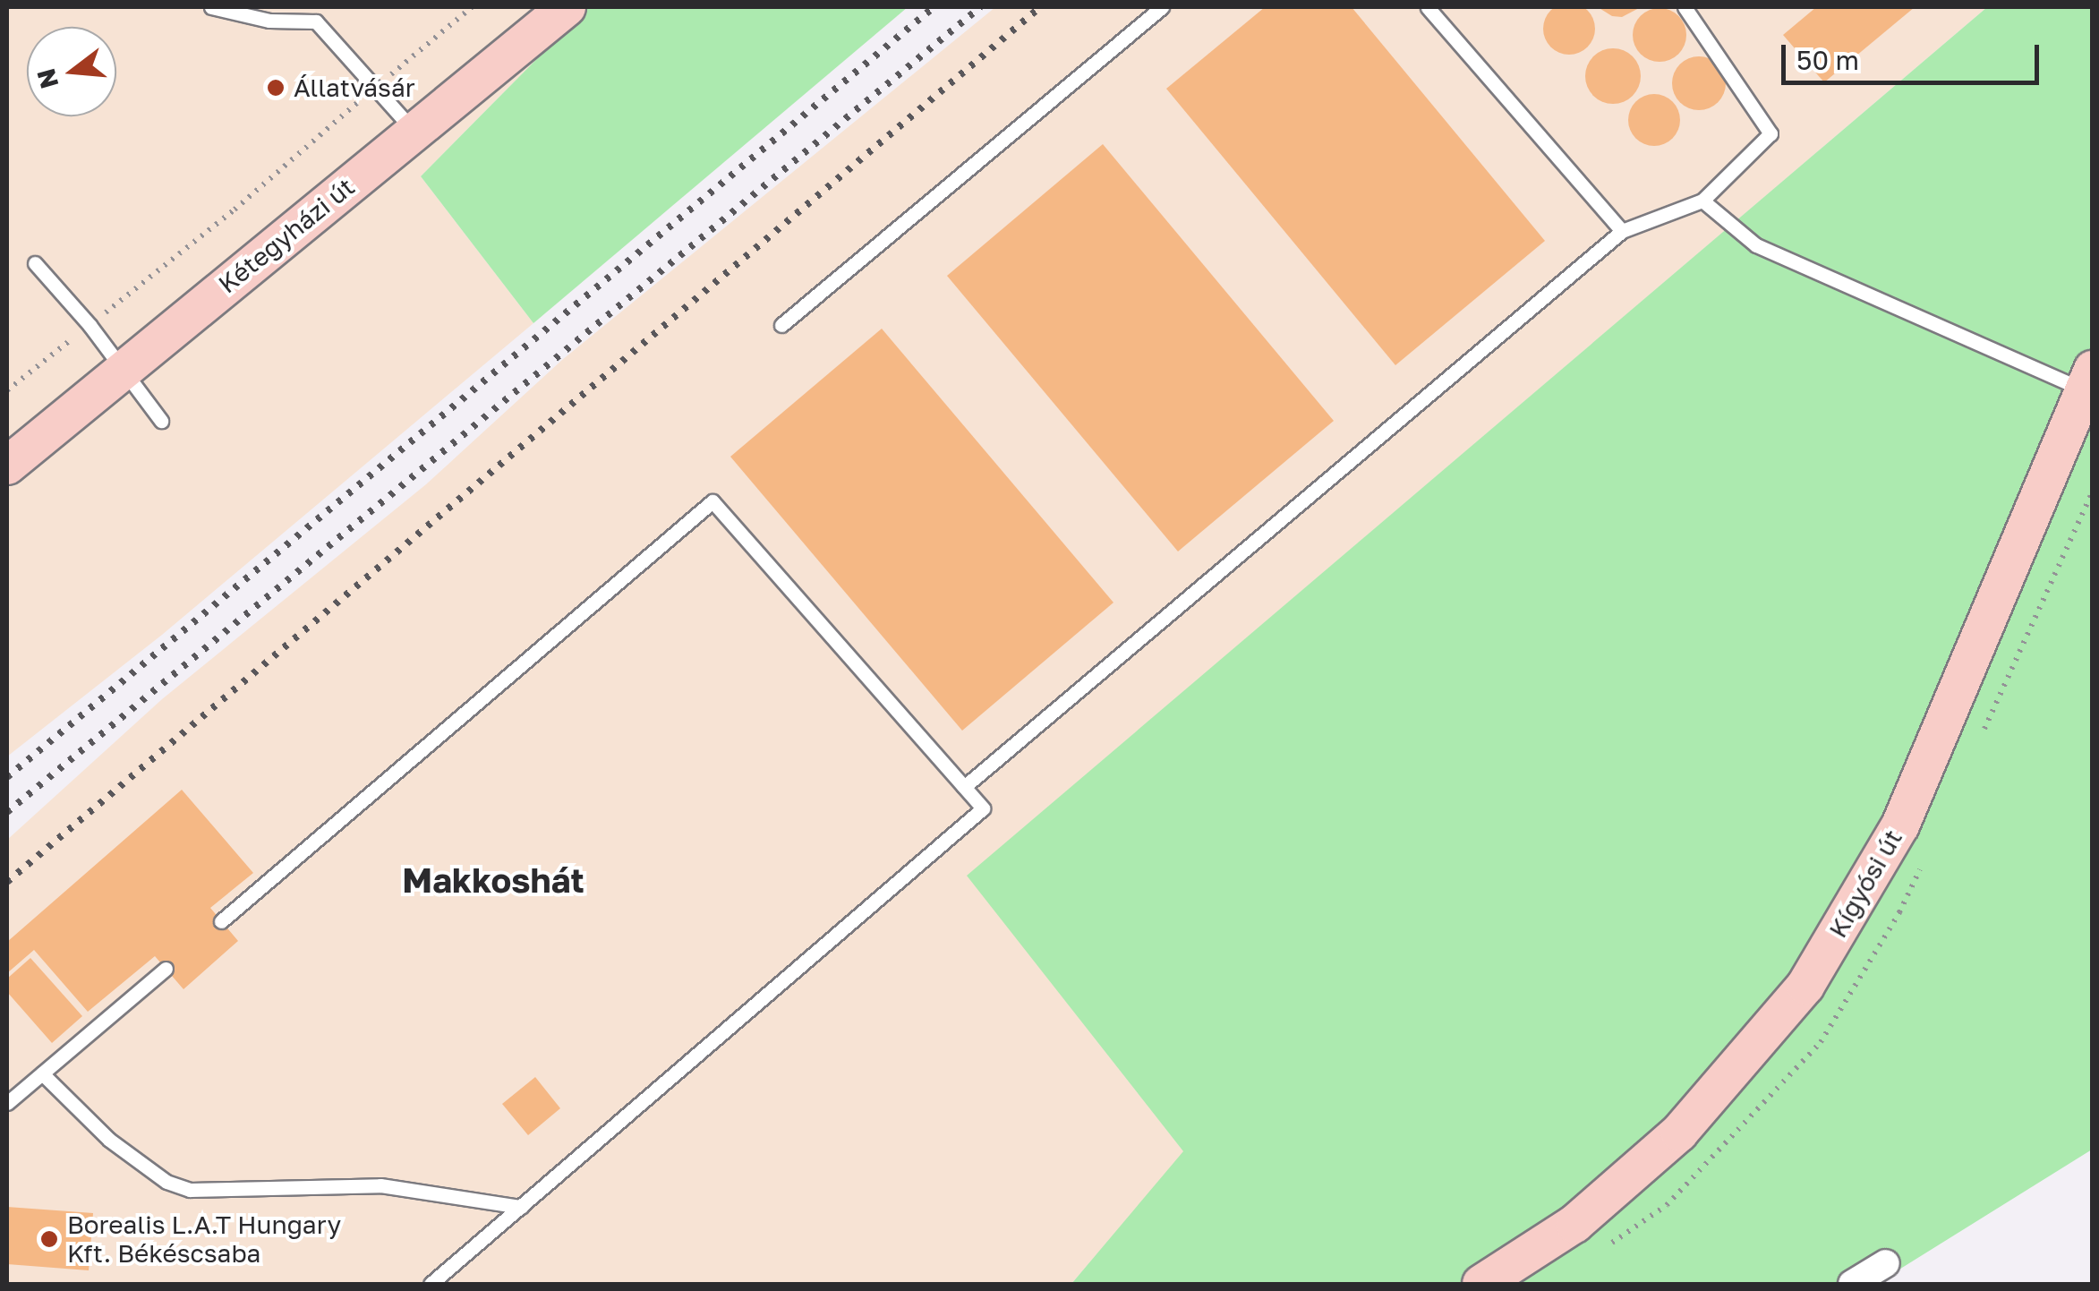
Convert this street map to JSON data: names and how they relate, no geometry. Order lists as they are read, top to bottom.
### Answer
{
  "streets": {
    "main road": ["Kétegyházi út", "Kígyósi út"]
  },
  "districts": ["Makkoshát"],
  "places": ["Állatvásár", "Borealis L.A.T Hungary Kft. Békéscsaba"],
  "scale_bar": "50 m",
  "north": "left"
}
